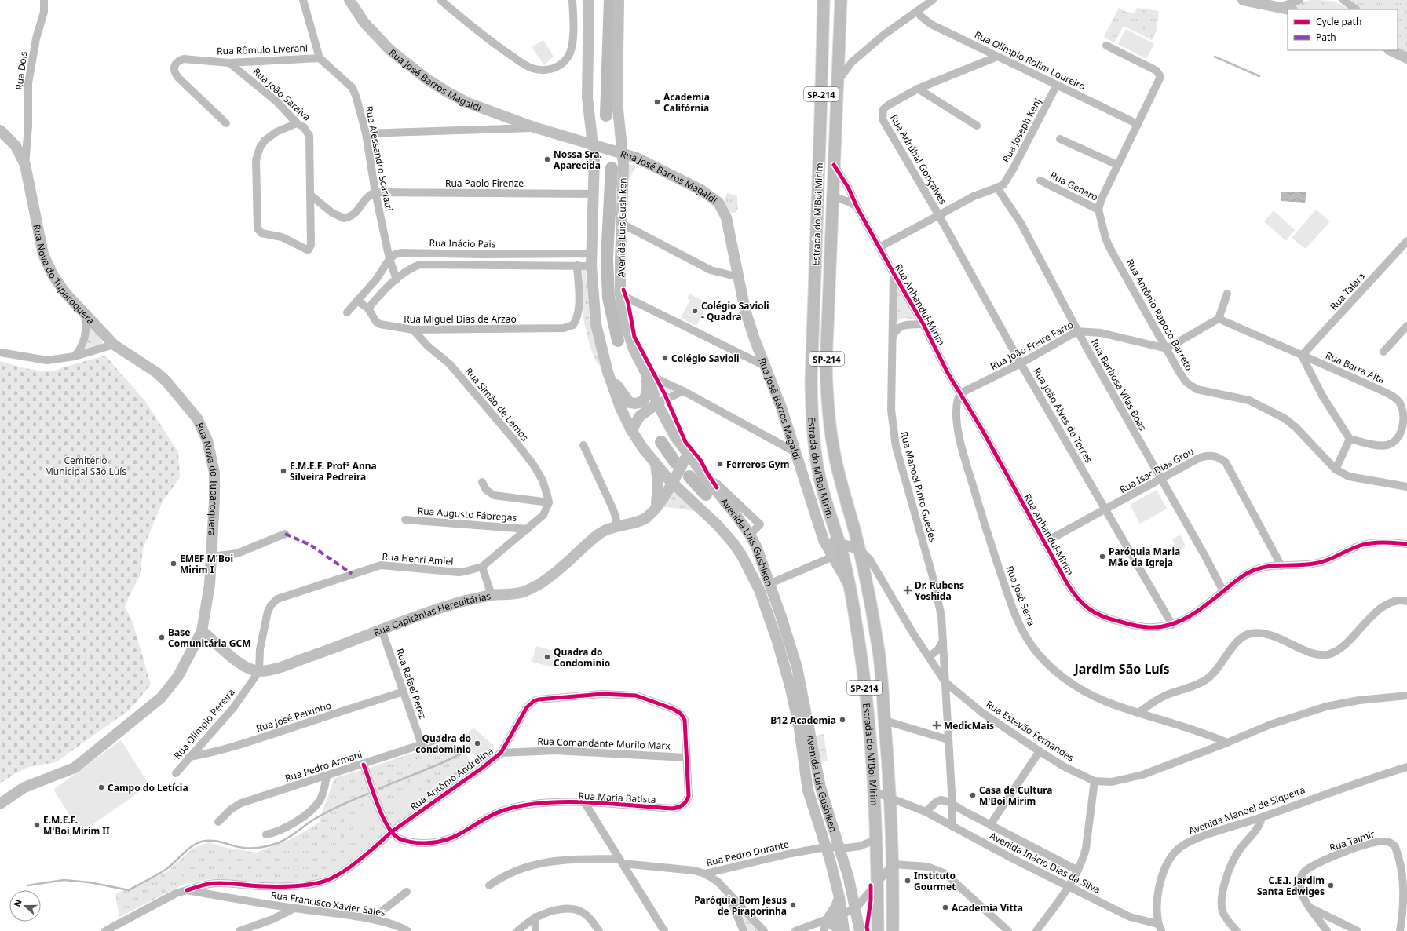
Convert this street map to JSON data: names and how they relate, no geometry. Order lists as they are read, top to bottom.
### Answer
{
  "streets": {
    "main road": [
      "Rua José Barros Magaldi",
      "SP-214",
      "Estrada do M'Boi Mirim",
      "Avenida Luis Gushiken",
      "Rua Nova do Tuparoquera",
      "Rua Capitânias Hereditárias"
    ],
    "street": [
      "Rua Rômulo Liverani",
      "Rua Olímpio Rolim Loureiro",
      "Rua Dois",
      "Rua João Saraiva",
      "Rua Joseph Kenj",
      "Rua Alessandro Scarlatti",
      "Rua Adrúbal Gonçalves",
      "Rua Paolo Firenze",
      "Rua Genaro",
      "Rua Inácio Pais",
      "Rua Talara",
      "Rua Anhanduí-Mirim",
      "Rua Antônio Raposo Barreto",
      "Rua Miguel Dias de Arzão",
      "Rua João Freire Farto",
      "Rua Barra Alta",
      "Rua Barbosa Vilas Boas",
      "Rua Simão de Lemos",
      "Rua João Alves de Torres",
      "Rua Isac Dias Grou",
      "Rua Manoel Pinto Guedes",
      "Rua Augusto Fábregas",
      "Rua Henri Amiel",
      "Rua José Serra",
      "Rua Rafael Perez",
      "Rua José Peixinho",
      "Rua Olímpio Pereira",
      "Rua Estevão Fernandes",
      "Rua Comandante Murilo Marx",
      "Rua Pedro Armani",
      "Rua Antônio Andrelina",
      "Rua Maria Batista",
      "Avenida Manoel de Siqueira",
      "Rua Taimir",
      "Rua Pedro Durante",
      "Avenida Inácio Dias da Silva",
      "Rua Francisco Xavier Sales"
    ]
  },
  "crossings": [
    ["Rua Rômulo Liverani", "Rua João Saraiva"],
    ["Rua Rômulo Liverani", "Rua Alessandro Scarlatti"],
    ["Rua Olímpio Rolim Loureiro", "Rua Joseph Kenj"],
    ["Rua Olímpio Rolim Loureiro", "Rua Adrúbal Gonçalves"],
    ["Rua Olímpio Rolim Loureiro", "Rua Antônio Raposo Barreto"],
    ["Rua Dois", "Rua Nova do Tuparoquera"],
    ["Rua José Barros Magaldi", "Estrada do M'Boi Mirim"],
    ["Rua José Barros Magaldi", "Avenida Luis Gushiken"],
    ["Rua Joseph Kenj", "Rua Barbosa Vilas Boas"],
    ["Rua Alessandro Scarlatti", "Rua Paolo Firenze"],
    ["Rua Alessandro Scarlatti", "Rua Inácio Pais"],
    ["Rua Adrúbal Gonçalves", "Rua João Alves de Torres"],
    ["Rua Paolo Firenze", "Avenida Luis Gushiken"],
    ["Rua Genaro", "Rua Antônio Raposo Barreto"],
    ["Estrada do M'Boi Mirim", "Rua Anhanduí-Mirim"],
    ["Estrada do M'Boi Mirim", "Rua Estevão Fernandes"],
    ["Estrada do M'Boi Mirim", "Rua Pedro Durante"],
    ["Estrada do M'Boi Mirim", "Avenida Inácio Dias da Silva"],
    ["Avenida Luis Gushiken", "Rua Inácio Pais"],
    ["Avenida Luis Gushiken", "Rua Capitânias Hereditárias"],
    ["Avenida Luis Gushiken", "Rua Pedro Durante"],
    ["Rua Talara", "Rua Barra Alta"],
    ["Rua Anhanduí-Mirim", "Rua João Freire Farto"],
    ["Rua Anhanduí-Mirim", "Rua Barbosa Vilas Boas"],
    ["Rua Anhanduí-Mirim", "Rua João Alves de Torres"],
    ["Rua Anhanduí-Mirim", "Rua Isac Dias Grou"],
    ["Rua Anhanduí-Mirim", "Rua Manoel Pinto Guedes"],
    ["Rua Anhanduí-Mirim", "Rua José Serra"],
    ["Rua Antônio Raposo Barreto", "Rua João Freire Farto"],
    ["Rua Miguel Dias de Arzão", "Rua Simão de Lemos"],
    ["Rua João Freire Farto", "Rua Barbosa Vilas Boas"],
    ["Rua João Freire Farto", "Rua João Alves de Torres"],
    ["Rua João Freire Farto", "Rua José Serra"],
    ["Rua Barbosa Vilas Boas", "Rua Isac Dias Grou"],
    ["Rua João Alves de Torres", "Rua Isac Dias Grou"],
    ["Rua Manoel Pinto Guedes", "Rua Estevão Fernandes"],
    ["Rua Manoel Pinto Guedes", "Avenida Inácio Dias da Silva"],
    ["Rua Henri Amiel", "Rua Capitânias Hereditárias"],
    ["Rua Henri Amiel", "Rua Olímpio Pereira"],
    ["Rua José Serra", "Rua Estevão Fernandes"],
    ["Rua Capitânias Hereditárias", "Rua Rafael Perez"],
    ["Rua Capitânias Hereditárias", "Rua Olímpio Pereira"],
    ["Rua Rafael Perez", "Rua José Peixinho"],
    ["Rua Rafael Perez", "Rua Pedro Armani"],
    ["Rua José Peixinho", "Rua Olímpio Pereira"],
    ["Rua Comandante Murilo Marx", "Rua Antônio Andrelina"],
    ["Rua Comandante Murilo Marx", "Rua Maria Batista"],
    ["Rua Antônio Andrelina", "Rua Maria Batista"],
    ["Rua Antônio Andrelina", "Rua Francisco Xavier Sales"],
    ["Avenida Manoel de Siqueira", "Avenida Inácio Dias da Silva"]
  ],
  "districts": ["Jardim São Luís"],
  "parks": ["Cemitério Municipal São Luís"],
  "places": {
    "other": [
      "Academia Califórnia",
      "Nossa Sra. Aparecida",
      "Colégio Savioli - Quadra",
      "Colégio Savioli",
      "Ferreros Gym",
      "E.M.E.F. Profª Anna Silveira Pedreira",
      "Paróquia Maria Mãe da Igreja",
      "EMEF M'Boi Mirim I",
      "Base Comunitária GCM",
      "Quadra do Condominio",
      "B12 Academia",
      "Quadra do condominio",
      "Campo do Letícia",
      "Casa de Cultura M'Boi Mirim",
      "E.M.E.F. M'Boi Mirim II",
      "Instituto Gourmet",
      "C.E.I. Jardim Santa Edwiges",
      "Paróquia Bom Jesus de Piraporinha",
      "Academia Vitta"
    ],
    "health": ["Dr. Rubens Yoshida", "MedicMais"]
  },
  "legend": ["Cycle path", "Path"],
  "north": "left"
}
